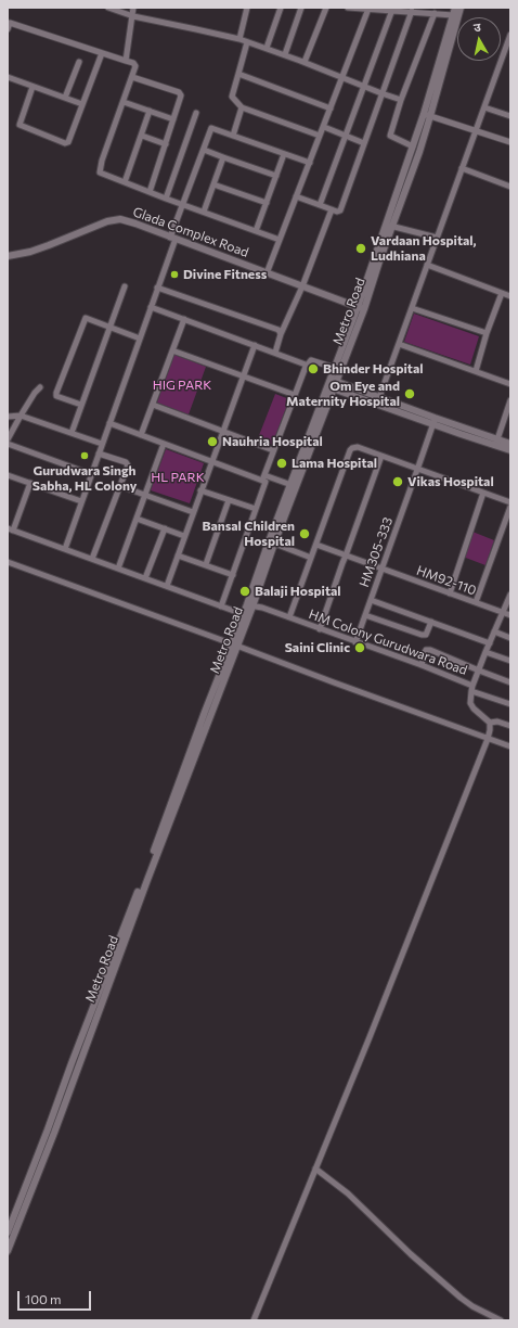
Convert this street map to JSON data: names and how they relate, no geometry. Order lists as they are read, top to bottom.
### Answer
{
  "streets": {
    "street": [
      "Glada Complex Road",
      "Metro Road",
      "HM305-333",
      "HM92-110",
      "HM Colony Gurudwara Road"
    ]
  },
  "crossings": [
    ["Glada Complex Road", "Metro Road"],
    ["Metro Road", "HM Colony Gurudwara Road"],
    ["HM305-333", "HM92-110"],
    ["HM305-333", "HM Colony Gurudwara Road"]
  ],
  "parks": ["HIG PARK", "HL PARK"],
  "places": [
    "Vardaan Hospital, Ludhiana",
    "Divine Fitness",
    "Bhinder Hospital",
    "Om Eye and Maternity Hospital",
    "Nauhria Hospital",
    "Gurudwara Singh Sabha, HL Colony",
    "Lama Hospital",
    "Vikas Hospital",
    "Bansal Children Hospital",
    "Balaji Hospital",
    "Saini Clinic"
  ],
  "scale_bar": "100 m",
  "north": "top"
}
